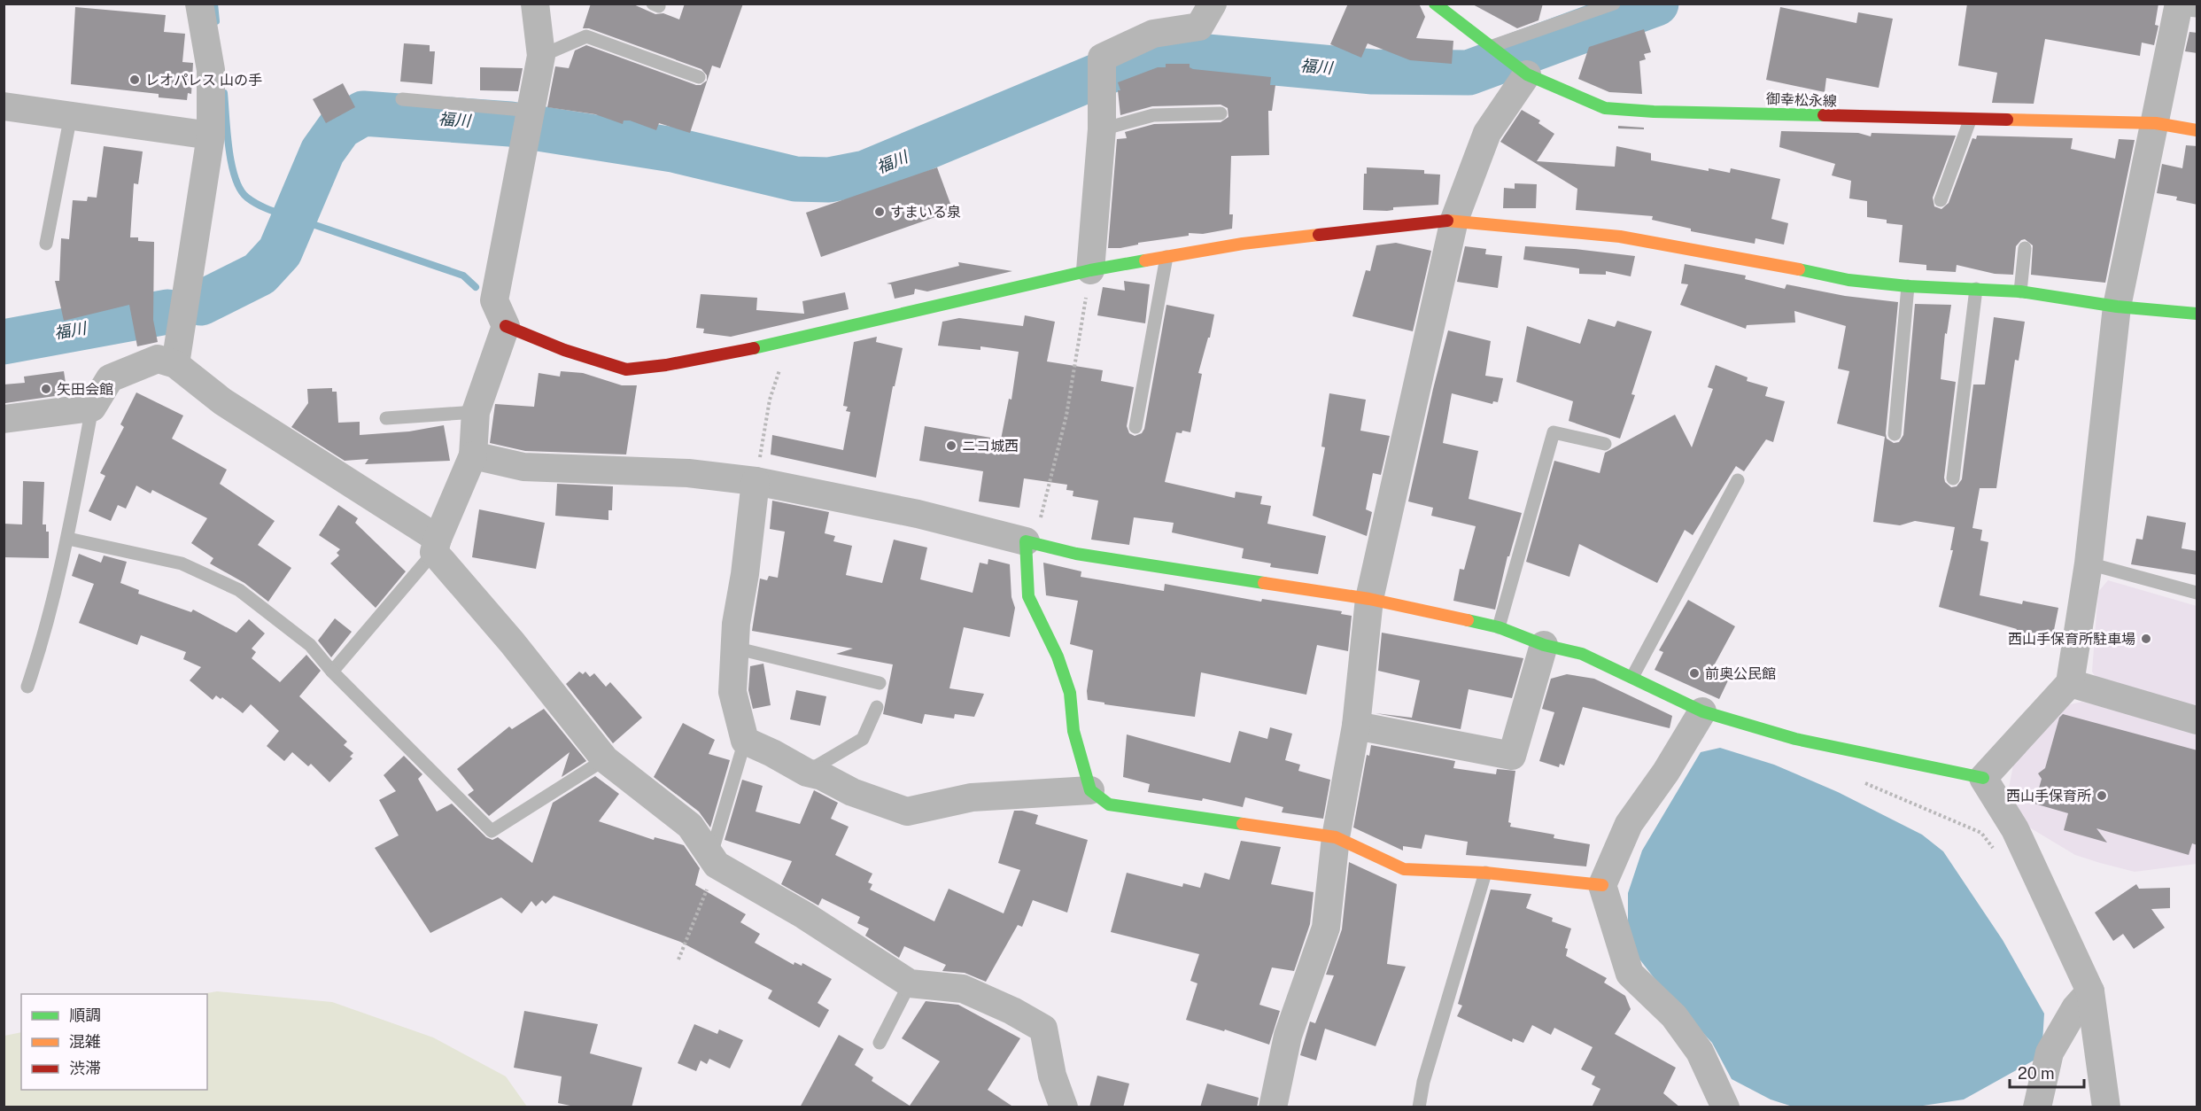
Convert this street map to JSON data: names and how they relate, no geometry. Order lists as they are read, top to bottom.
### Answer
{
  "streets": {
    "street": ["御幸松永線"]
  },
  "water": ["福川"],
  "places": [
    "レオパレス 山の手",
    "すまいる泉",
    "矢田会館",
    "ニコ城西",
    "西山手保育所駐車場",
    "前奥公民館",
    "西山手保育所"
  ],
  "legend": ["順調", "混雑", "渋滞"],
  "scale_bar": "20 m"
}
